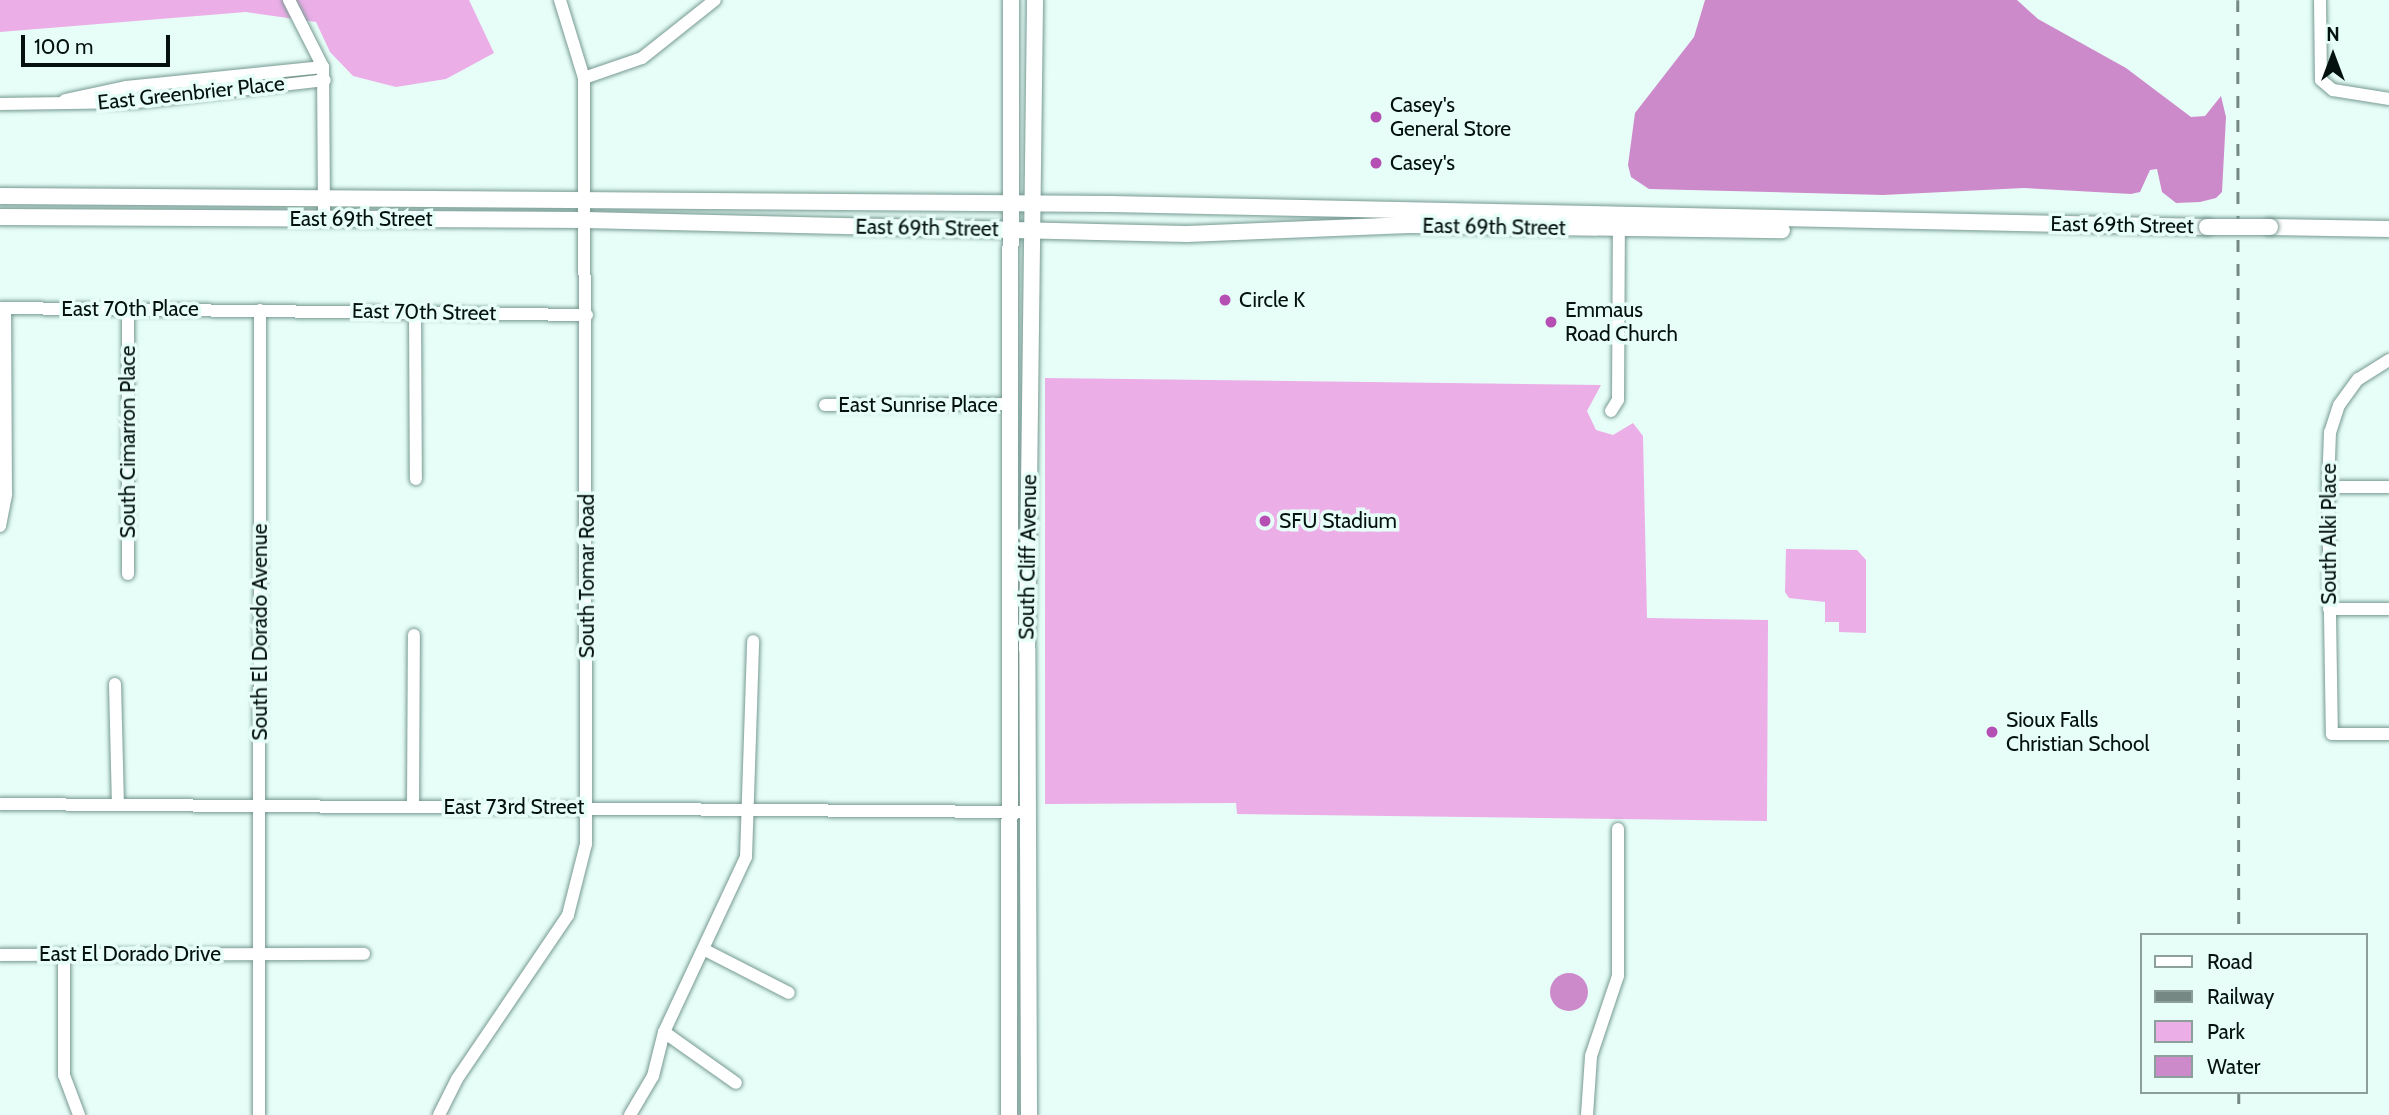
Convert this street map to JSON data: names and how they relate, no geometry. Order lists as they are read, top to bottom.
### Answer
{
  "streets": {
    "main road": ["East 69th Street", "South Cliff Avenue"],
    "street": [
      "East Greenbrier Place",
      "East 70th Place",
      "East 70th Street",
      "East Sunrise Place",
      "South Cimarron Place",
      "South Alki Place",
      "South Tomar Road",
      "South El Dorado Avenue",
      "East 73rd Street",
      "East El Dorado Drive"
    ]
  },
  "crossings": [
    ["East 69th Street", "South Cliff Avenue"],
    ["East 69th Street", "South Tomar Road"],
    ["East 70th Place", "East 70th Street"],
    ["East 70th Place", "South Cimarron Place"],
    ["East 70th Place", "South El Dorado Avenue"],
    ["East 70th Street", "South Tomar Road"],
    ["East 70th Street", "South El Dorado Avenue"],
    ["East Sunrise Place", "South Cliff Avenue"],
    ["South Cliff Avenue", "East 73rd Street"],
    ["South Tomar Road", "East 73rd Street"],
    ["South El Dorado Avenue", "East 73rd Street"],
    ["South El Dorado Avenue", "East El Dorado Drive"]
  ],
  "places": [
    "Casey's General Store",
    "Casey's",
    "Circle K",
    "Emmaus Road Church",
    "SFU Stadium",
    "Sioux Falls Christian School"
  ],
  "legend": [
    "Road",
    "Railway",
    "Park",
    "Water"
  ],
  "scale_bar": "100 m",
  "north": "top"
}
